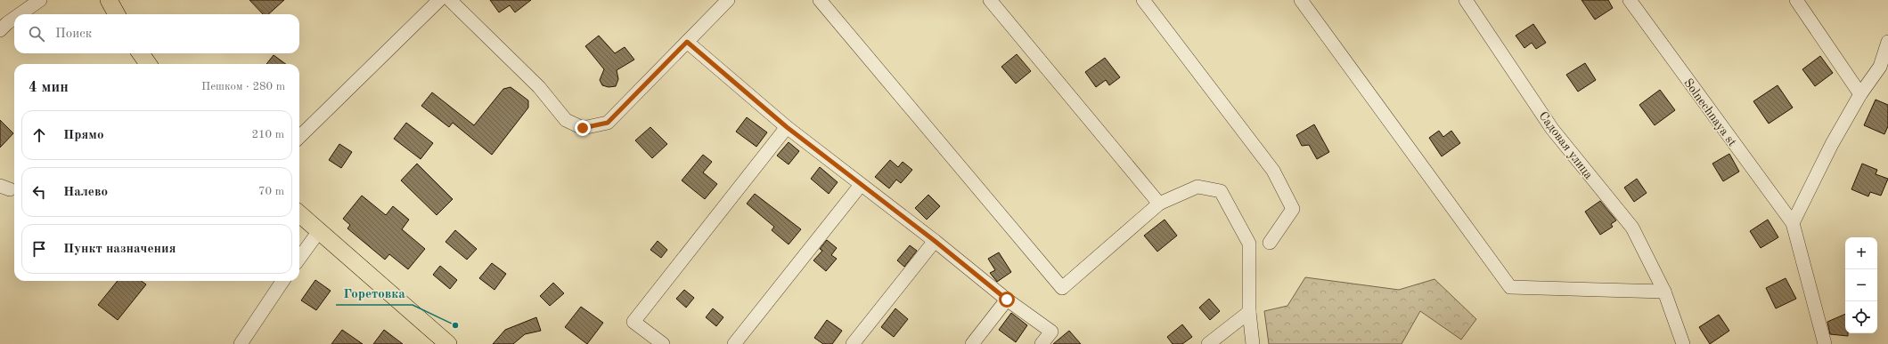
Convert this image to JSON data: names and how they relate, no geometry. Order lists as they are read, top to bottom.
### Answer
{
  "streets": {
    "street": ["Solnechnaya st", "Садовая улица"]
  },
  "places": ["Горетовка"],
  "page": {
    "search": "Поиск",
    "heading": ["4 мин", "Пешком · 280 m"],
    "list": [
      ["Прямо", "210 m"],
      ["Налево", "70 m"],
      "Пункт назначения"
    ],
    "map_buttons": ["+", "−"]
  }
}
